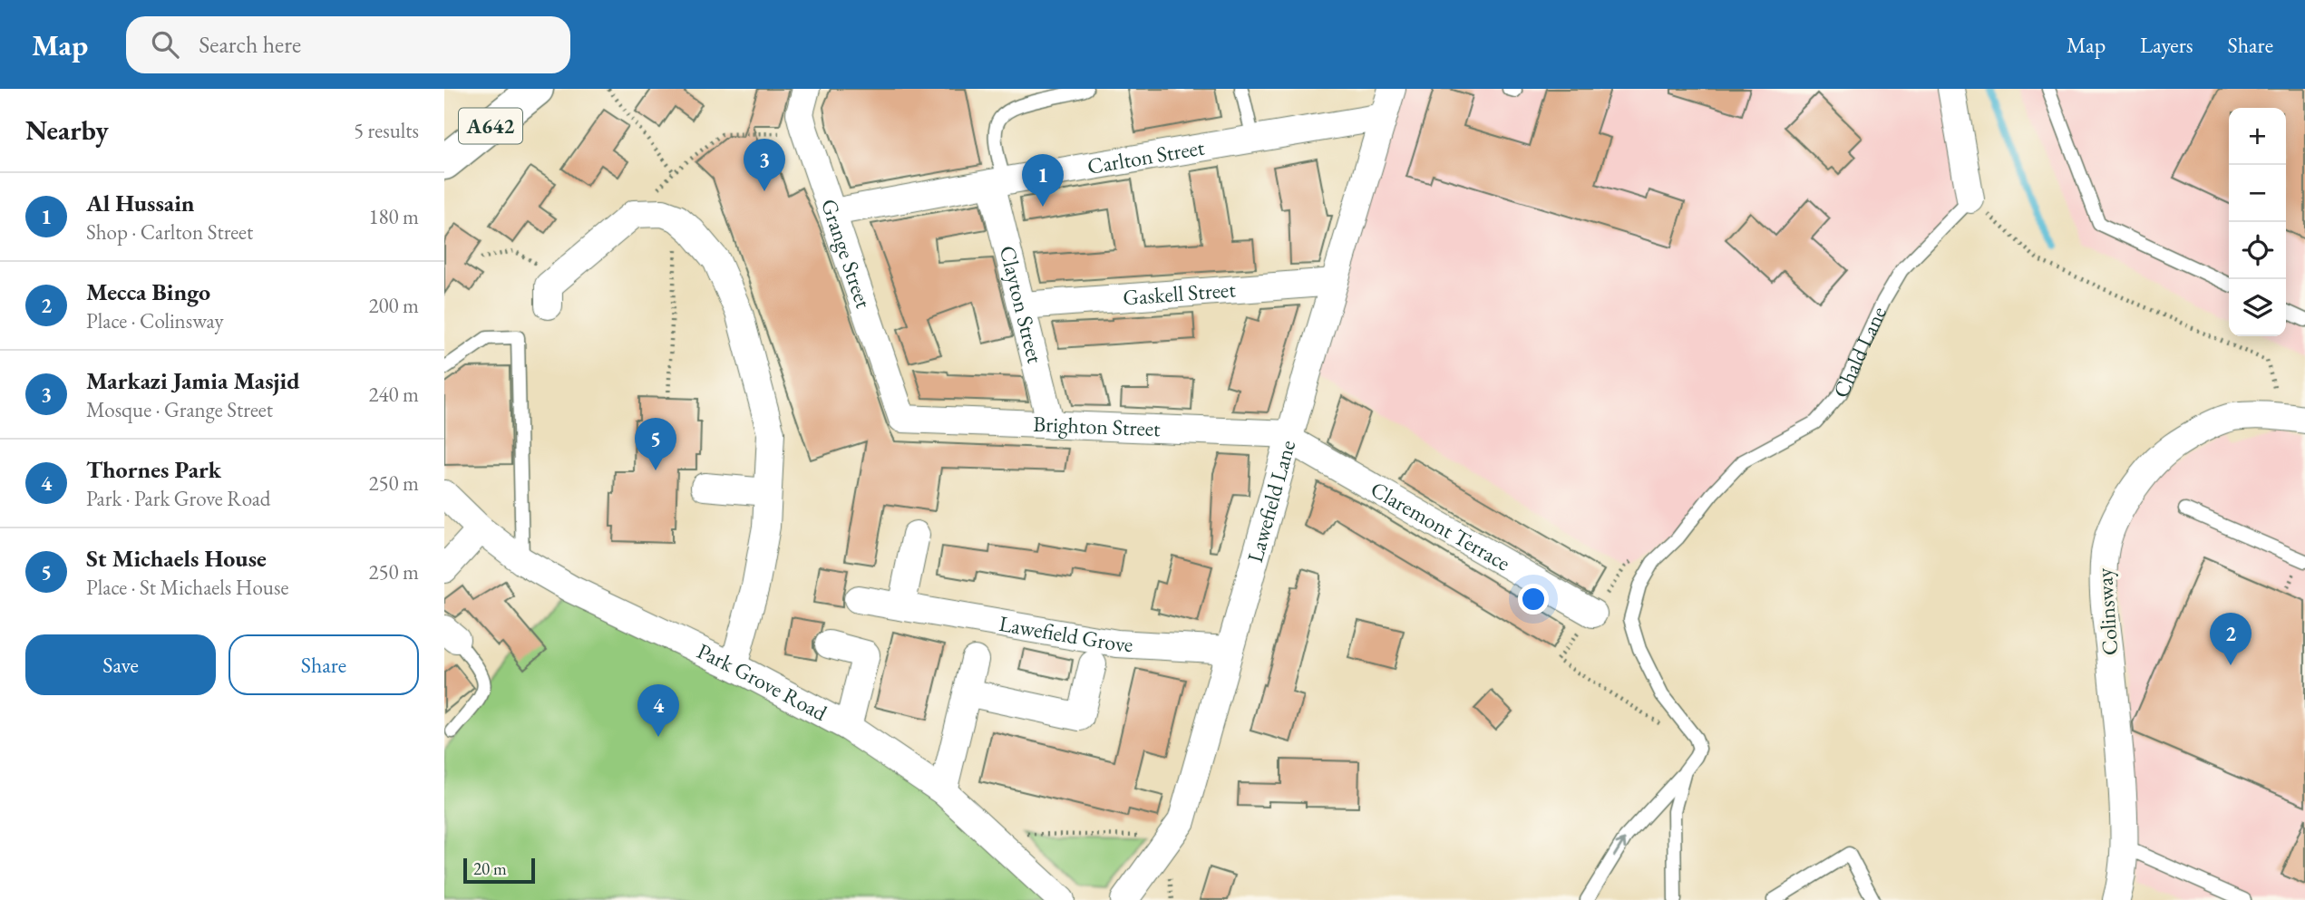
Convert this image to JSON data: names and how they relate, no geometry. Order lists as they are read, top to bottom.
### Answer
{
  "streets": {
    "highway": ["A642"],
    "street": [
      "Carlton Street",
      "Grange Street",
      "Gaskell Street",
      "Clayton Street",
      "Brighton Street",
      "Lawefield Lane",
      "Claremont Terrace",
      "Colinsway",
      "Lawefield Grove",
      "Park Grove Road"
    ],
    "lane": ["Chald Lane"]
  },
  "crossings": [
    ["Carlton Street", "Grange Street"],
    ["Carlton Street", "Clayton Street"],
    ["Carlton Street", "Lawefield Lane"],
    ["Grange Street", "Brighton Street"],
    ["Gaskell Street", "Clayton Street"],
    ["Gaskell Street", "Lawefield Lane"],
    ["Clayton Street", "Brighton Street"],
    ["Brighton Street", "Lawefield Lane"],
    ["Brighton Street", "Claremont Terrace"],
    ["Lawefield Lane", "Claremont Terrace"],
    ["Lawefield Lane", "Lawefield Grove"]
  ],
  "scale_bar": "20 m",
  "page": {
    "header": "Map",
    "search": "Search here",
    "nav": ["Map", "Layers", "Share"],
    "heading": ["Nearby", "5 results"],
    "map_buttons": ["+", "−"],
    "pins": [
      "3",
      "1",
      "5",
      "2",
      "4"
    ],
    "list": [
      {
        "mark": "1",
        "name": "Al Hussain",
        "note": "Shop · Carlton Street",
        "value": "180 m"
      },
      {
        "mark": "2",
        "name": "Mecca Bingo",
        "note": "Place · Colinsway",
        "value": "200 m"
      },
      {
        "mark": "3",
        "name": "Markazi Jamia Masjid",
        "note": "Mosque · Grange Street",
        "value": "240 m"
      },
      {
        "mark": "4",
        "name": "Thornes Park",
        "note": "Park · Park Grove Road",
        "value": "250 m"
      },
      {
        "mark": "5",
        "name": "St Michaels House",
        "note": "Place · St Michaels House",
        "value": "250 m"
      }
    ],
    "buttons": ["Save", "Share"],
    "scale": "20 m"
  }
}
